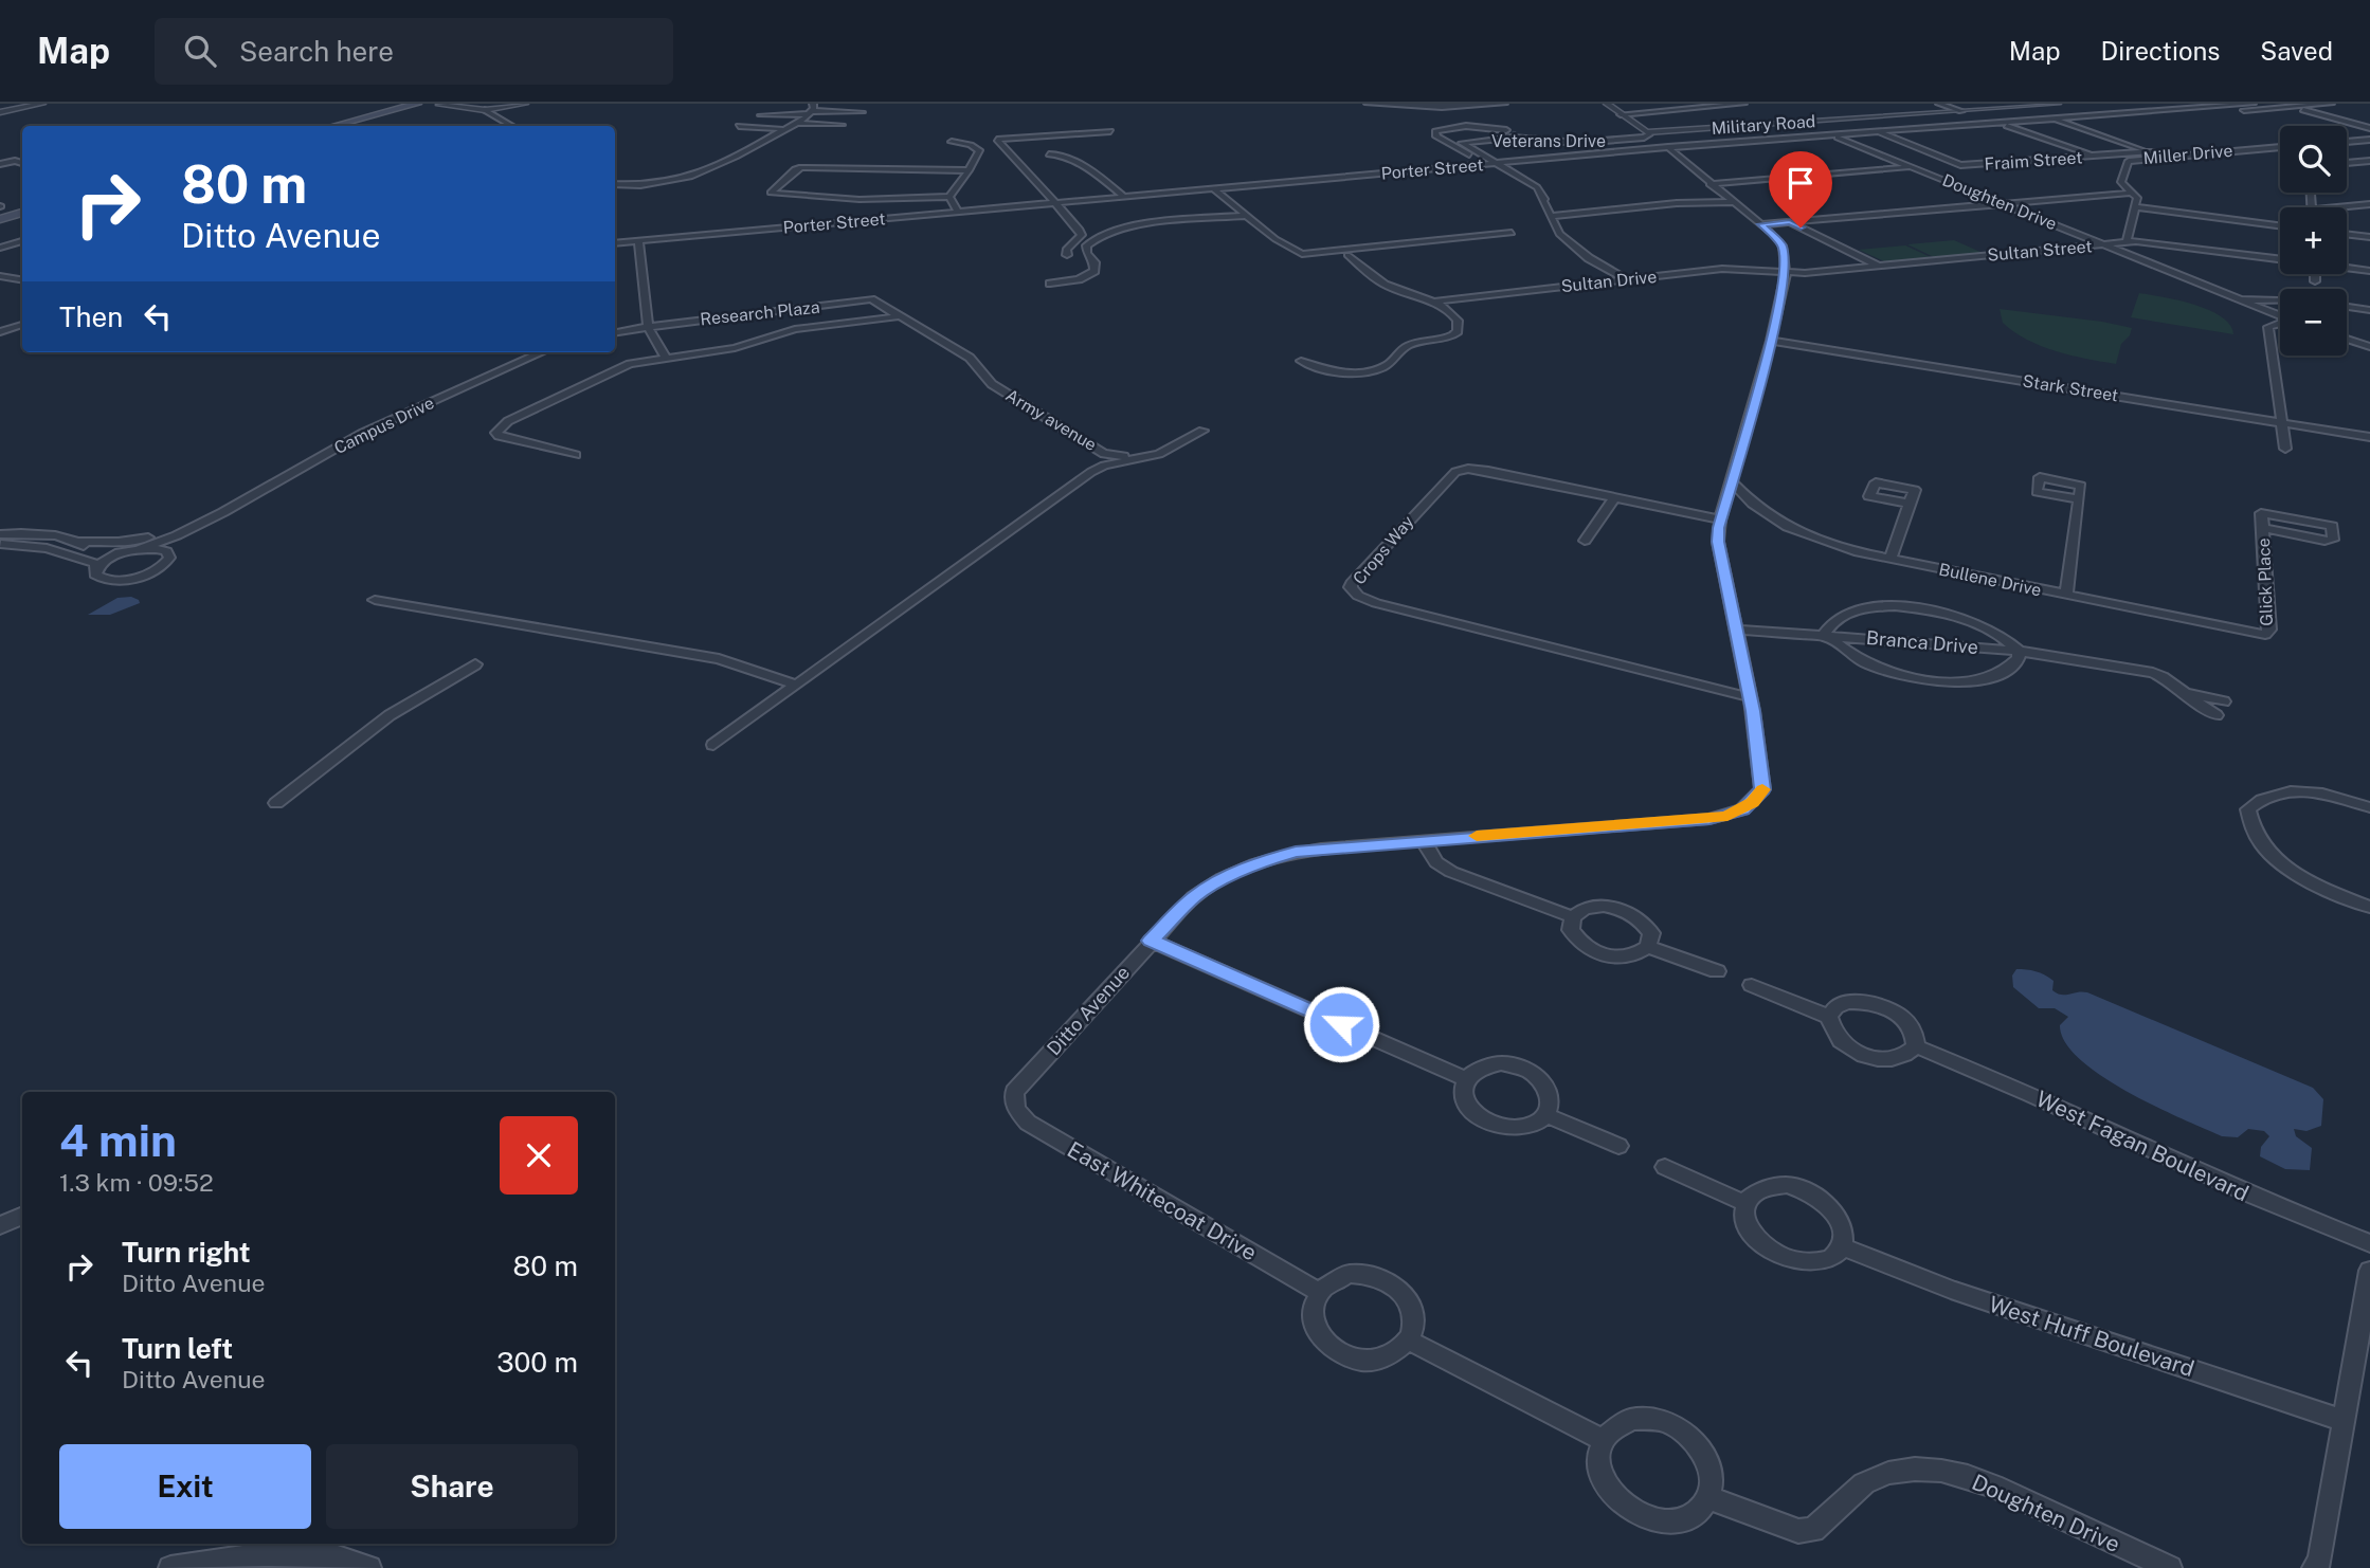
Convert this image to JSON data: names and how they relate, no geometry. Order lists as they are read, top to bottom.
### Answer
{
  "streets": {
    "street": [
      "Military Road",
      "Veterans Drive",
      "Miller Drive",
      "Fraim Street",
      "Porter Street",
      "Doughten Drive",
      "Sultan Street",
      "Sultan Drive",
      "Research Plaza",
      "Stark Street",
      "Army avenue",
      "Campus Drive",
      "Crops Way",
      "Bullene Drive",
      "Glick Place",
      "Branca Drive",
      "Ditto Avenue",
      "West Fagan Boulevard",
      "East Whitecoat Drive",
      "West Huff Boulevard"
    ]
  },
  "crossings": [
    ["Military Road", "Veterans Drive"],
    ["Veterans Drive", "Porter Street"],
    ["Veterans Drive", "Sultan Drive"],
    ["Miller Drive", "Sultan Street"],
    ["Fraim Street", "Porter Street"],
    ["Porter Street", "Doughten Drive"],
    ["Porter Street", "Ditto Avenue"],
    ["Doughten Drive", "Sultan Street"],
    ["Doughten Drive", "Stark Street"],
    ["Sultan Street", "Sultan Drive"],
    ["Sultan Street", "Ditto Avenue"],
    ["Sultan Drive", "Ditto Avenue"],
    ["Research Plaza", "Army avenue"],
    ["Stark Street", "Ditto Avenue"],
    ["Crops Way", "Ditto Avenue"],
    ["Bullene Drive", "Glick Place"],
    ["Bullene Drive", "Ditto Avenue"],
    ["Branca Drive", "Ditto Avenue"],
    ["Ditto Avenue", "East Whitecoat Drive"]
  ],
  "page": {
    "header": "Map",
    "search": "Search here",
    "nav": ["Map", "Directions", "Saved"],
    "map_buttons": ["+", "−"],
    "turn": ["80 m", "Ditto Avenue"],
    "then": "Then",
    "heading": ["4 min", "1.3 km · 09:52"],
    "list": [
      {
        "name": "Turn right",
        "note": "Ditto Avenue",
        "value": "80 m"
      },
      {
        "name": "Turn left",
        "note": "Ditto Avenue",
        "value": "300 m"
      }
    ],
    "buttons": ["Exit", "Share"]
  }
}
